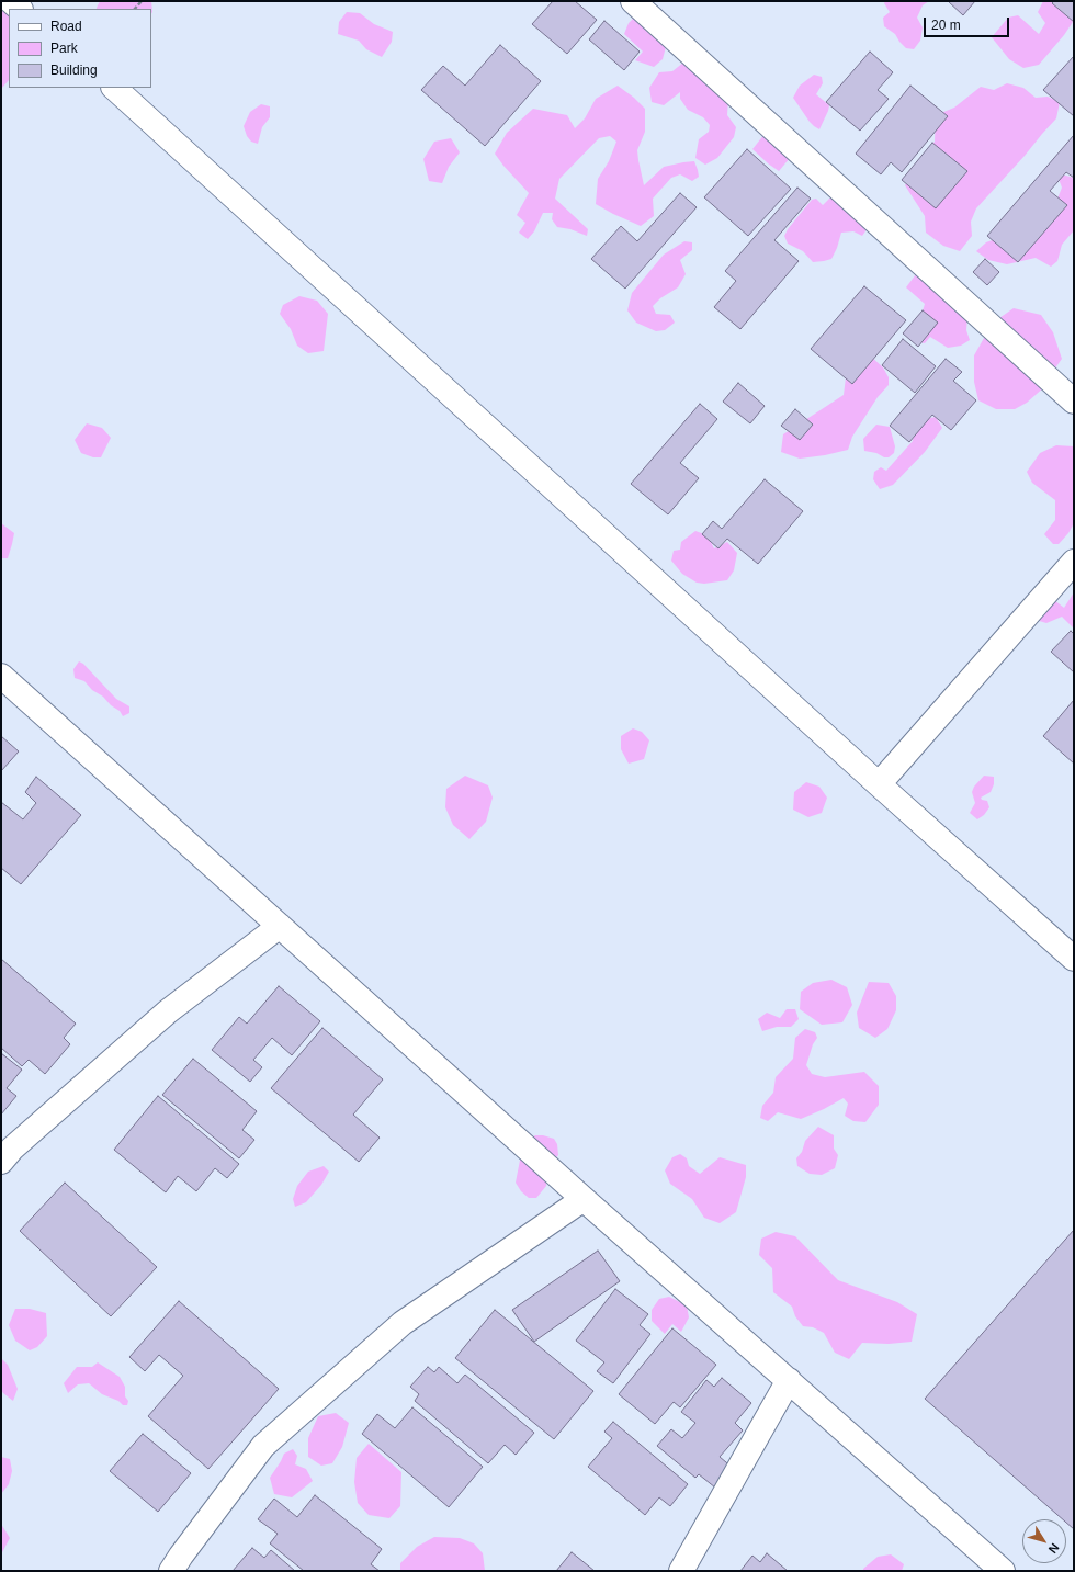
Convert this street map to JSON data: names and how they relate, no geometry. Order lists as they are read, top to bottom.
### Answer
{
  "legend": ["Road", "Park", "Building"],
  "scale_bar": "20 m",
  "north": "bottom right"
}
